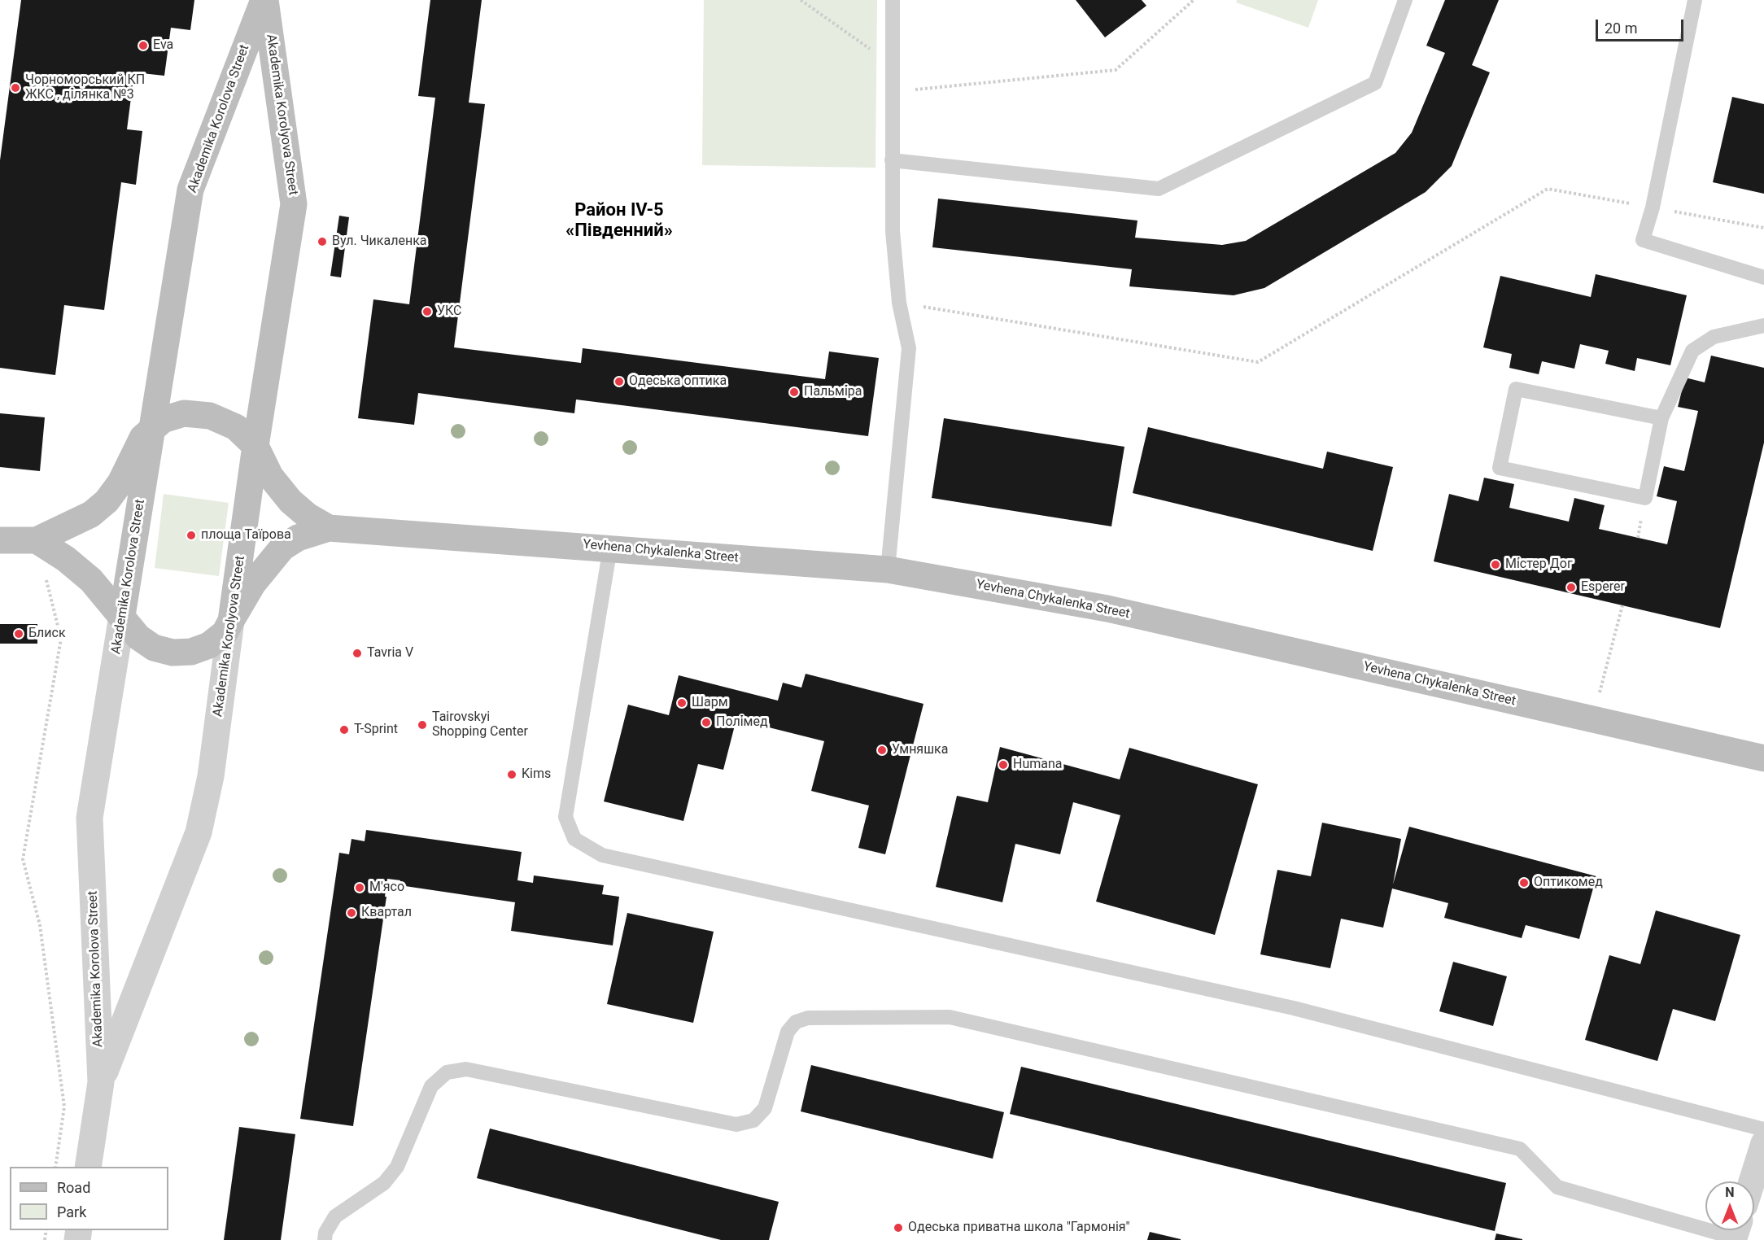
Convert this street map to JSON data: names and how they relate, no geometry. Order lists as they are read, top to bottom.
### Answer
{
  "streets": {
    "main road": ["Akademika Korolyova Street", "Akademika Korolova Street", "Yevhena Chykalenka Street"]
  },
  "crossings": [
    ["Akademika Korolyova Street", "Akademika Korolova Street"],
    ["Akademika Korolyova Street", "Yevhena Chykalenka Street"]
  ],
  "districts": ["Район IV-5 «Південний»"],
  "places": [
    "Eva",
    "Чорноморський КП ЖКС , ділянка №3",
    "Вул. Чикаленка",
    "УКС",
    "Одеська оптика",
    "Пальміра",
    "площа Таїрова",
    "Містер Дог",
    "Esperer",
    "Блиск",
    "Tavria V",
    "Шарм",
    "Полімед",
    "Tairovskyi Shopping Center",
    "T-Sprint",
    "Умняшка",
    "Humana",
    "Kims",
    "Оптикомед",
    "М'ясо",
    "Квартал",
    "Одеська приватна школа \"Гармонія\""
  ],
  "legend": ["Road", "Park"],
  "scale_bar": "20 m",
  "north": "top"
}
